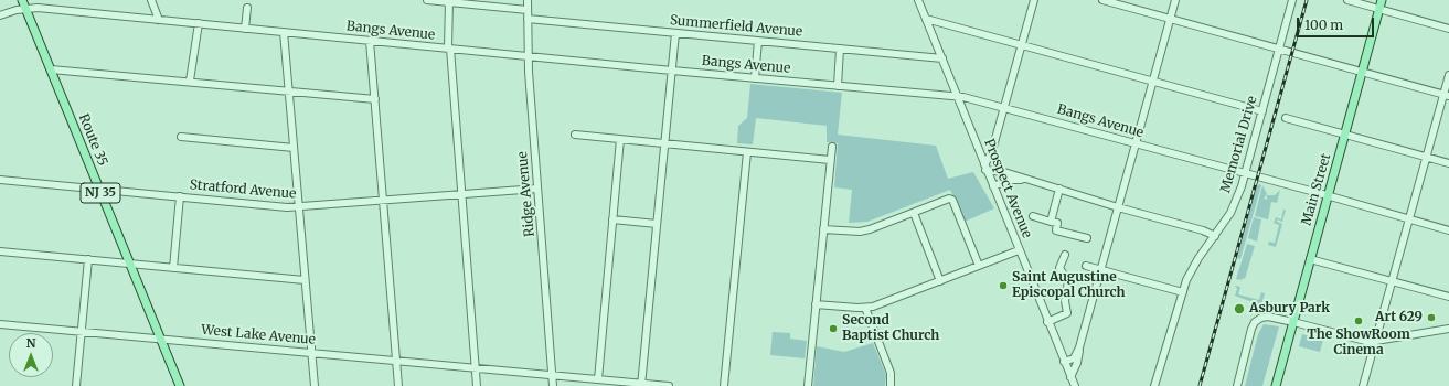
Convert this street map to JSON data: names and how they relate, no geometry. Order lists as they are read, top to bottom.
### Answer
{
  "streets": {
    "main road": ["Route 35", "Main Street", "NJ 35"],
    "street": [
      "Summerfield Avenue",
      "Bangs Avenue",
      "Memorial Drive",
      "Prospect Avenue",
      "Stratford Avenue",
      "Ridge Avenue",
      "West Lake Avenue"
    ]
  },
  "crossings": [
    ["Summerfield Avenue", "Prospect Avenue"],
    ["Summerfield Avenue", "Ridge Avenue"],
    ["Bangs Avenue", "Route 35"],
    ["Bangs Avenue", "Memorial Drive"],
    ["Bangs Avenue", "Prospect Avenue"],
    ["Bangs Avenue", "Main Street"],
    ["Bangs Avenue", "Ridge Avenue"],
    ["Route 35", "Stratford Avenue"],
    ["Route 35", "West Lake Avenue"],
    ["Stratford Avenue", "Ridge Avenue"],
    ["Ridge Avenue", "West Lake Avenue"]
  ],
  "places": [
    "Saint Augustine Episcopal Church",
    "Asbury Park",
    "Art 629",
    "The ShowRoom Cinema",
    "Second Baptist Church"
  ],
  "scale_bar": "100 m",
  "north": "top"
}
